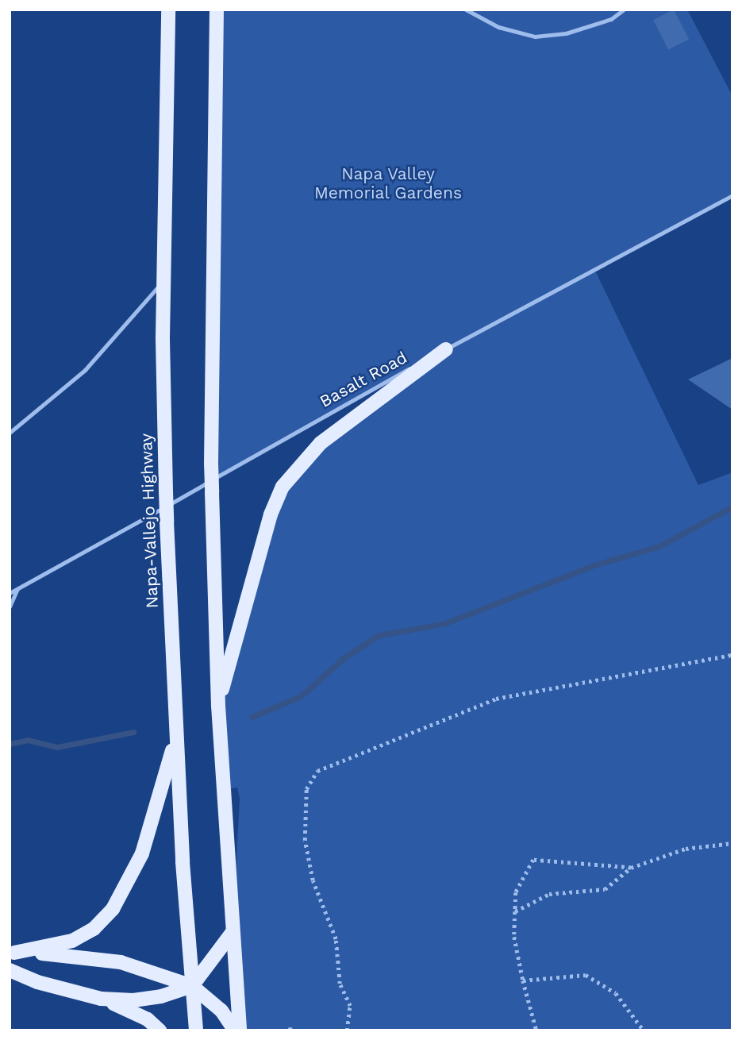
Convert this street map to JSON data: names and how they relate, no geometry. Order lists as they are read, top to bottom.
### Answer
{
  "streets": {
    "main road": ["Napa-Vallejo Highway"],
    "lane": ["Basalt Road"]
  },
  "parks": ["Napa Valley Memorial Gardens"]
}
